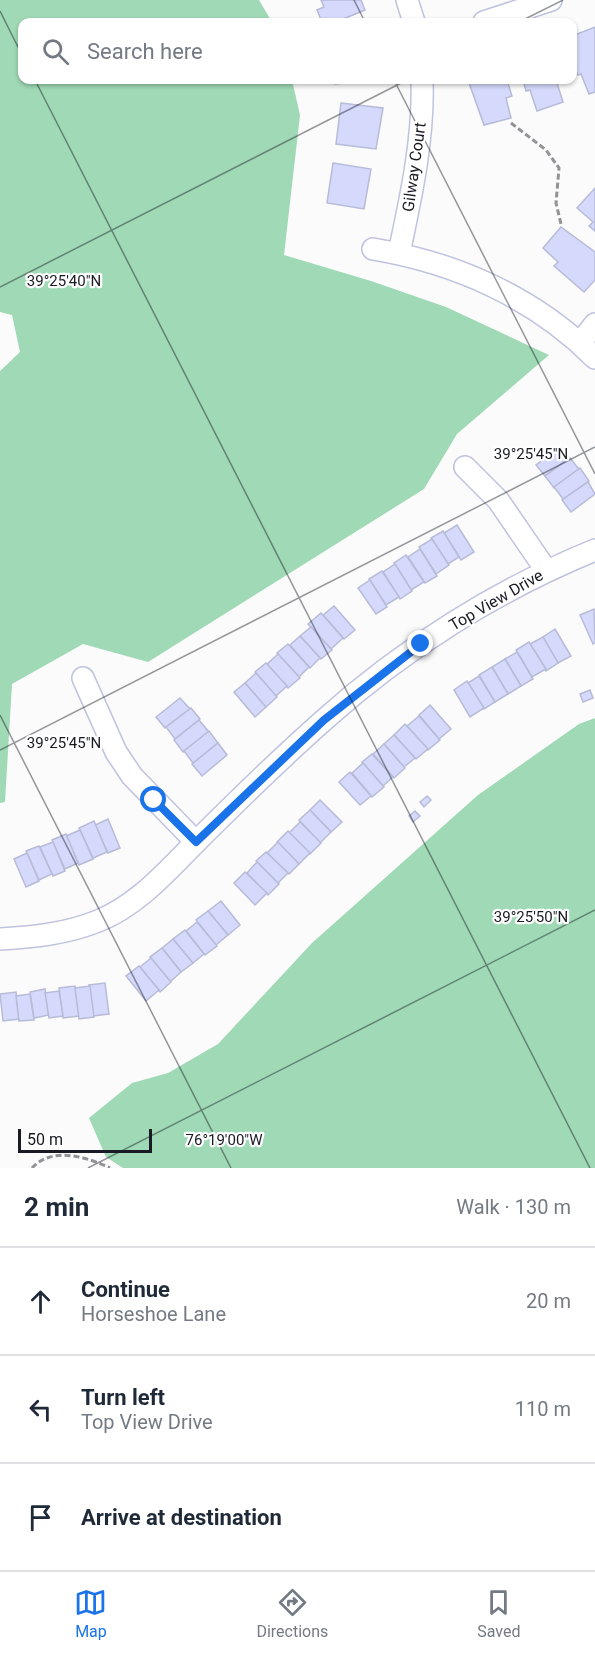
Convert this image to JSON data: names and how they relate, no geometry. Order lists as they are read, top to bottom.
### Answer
{
  "streets": {
    "street": ["Gilway Court", "Top View Drive"]
  },
  "scale_bar": "50 m",
  "page": {
    "search": "Search here",
    "scale": "50 m",
    "heading": ["2 min", "Walk · 130 m"],
    "list": [
      ["Continue", "Horseshoe Lane", "20 m"],
      ["Turn left", "Top View Drive", "110 m"],
      "Arrive at destination"
    ],
    "nav": ["Map", "Directions", "Saved"]
  },
  "coordinates": [
    "39°25'40\"N",
    "39°25'45\"N",
    "39°25'50\"N",
    "76°19'00\"W"
  ]
}
